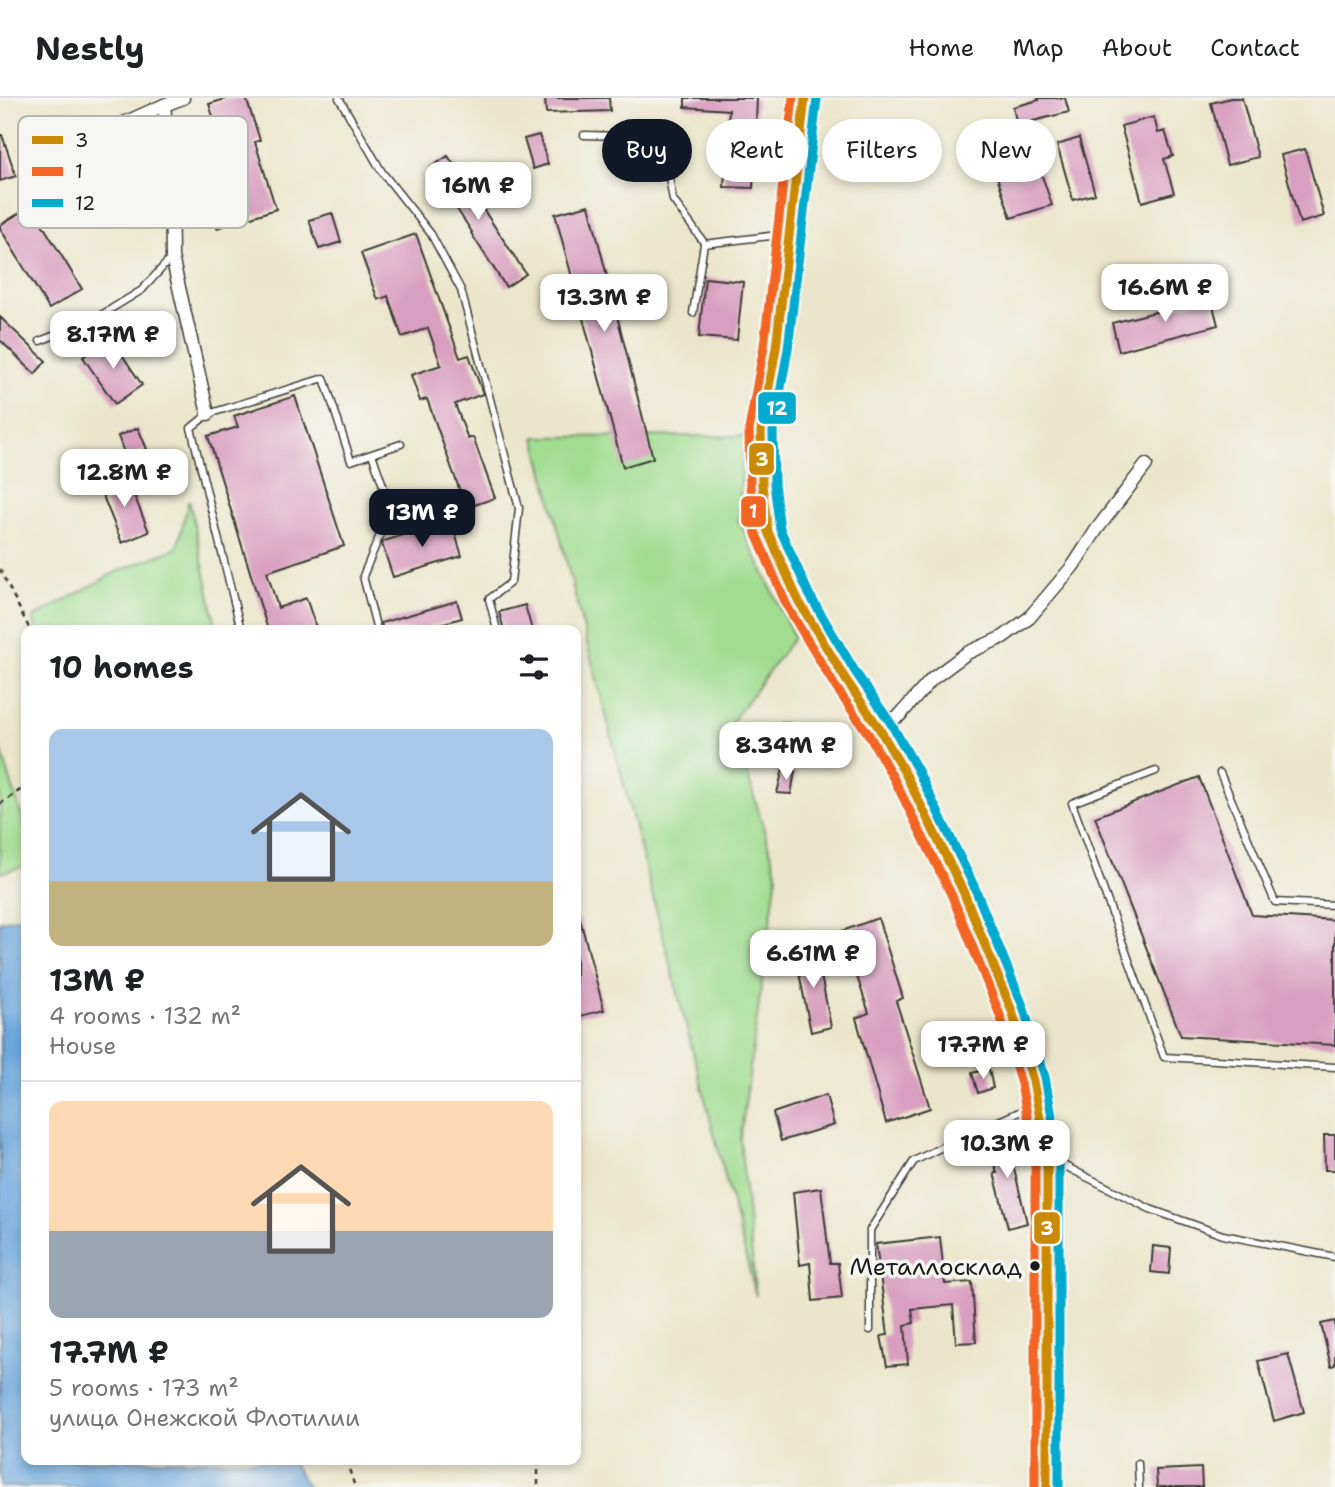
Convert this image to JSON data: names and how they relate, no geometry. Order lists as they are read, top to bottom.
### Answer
{
  "places": ["Металлосклад"],
  "lines": ["transit line 3", "transit line 1", "transit line 12"],
  "legend": ["3", "1", "12"],
  "page": {
    "header": "Nestly",
    "nav": [
      "Home",
      "Map",
      "About",
      "Contact"
    ],
    "chip": [
      "Buy",
      "Rent",
      "Filters",
      "New"
    ],
    "price": [
      "16M ₽",
      "16.6M ₽",
      "13.3M ₽",
      "8.17M ₽",
      "12.8M ₽",
      "13M ₽",
      "8.34M ₽",
      "6.61M ₽",
      "17.7M ₽",
      "10.3M ₽"
    ],
    "heading": "10 homes",
    "list": [
      {
        "name": "13M ₽",
        "note": "4 rooms · 132 m² · House"
      },
      {
        "name": "17.7M ₽",
        "note": "5 rooms · 173 m² · улица Онежской Флотилии"
      }
    ]
  }
}
